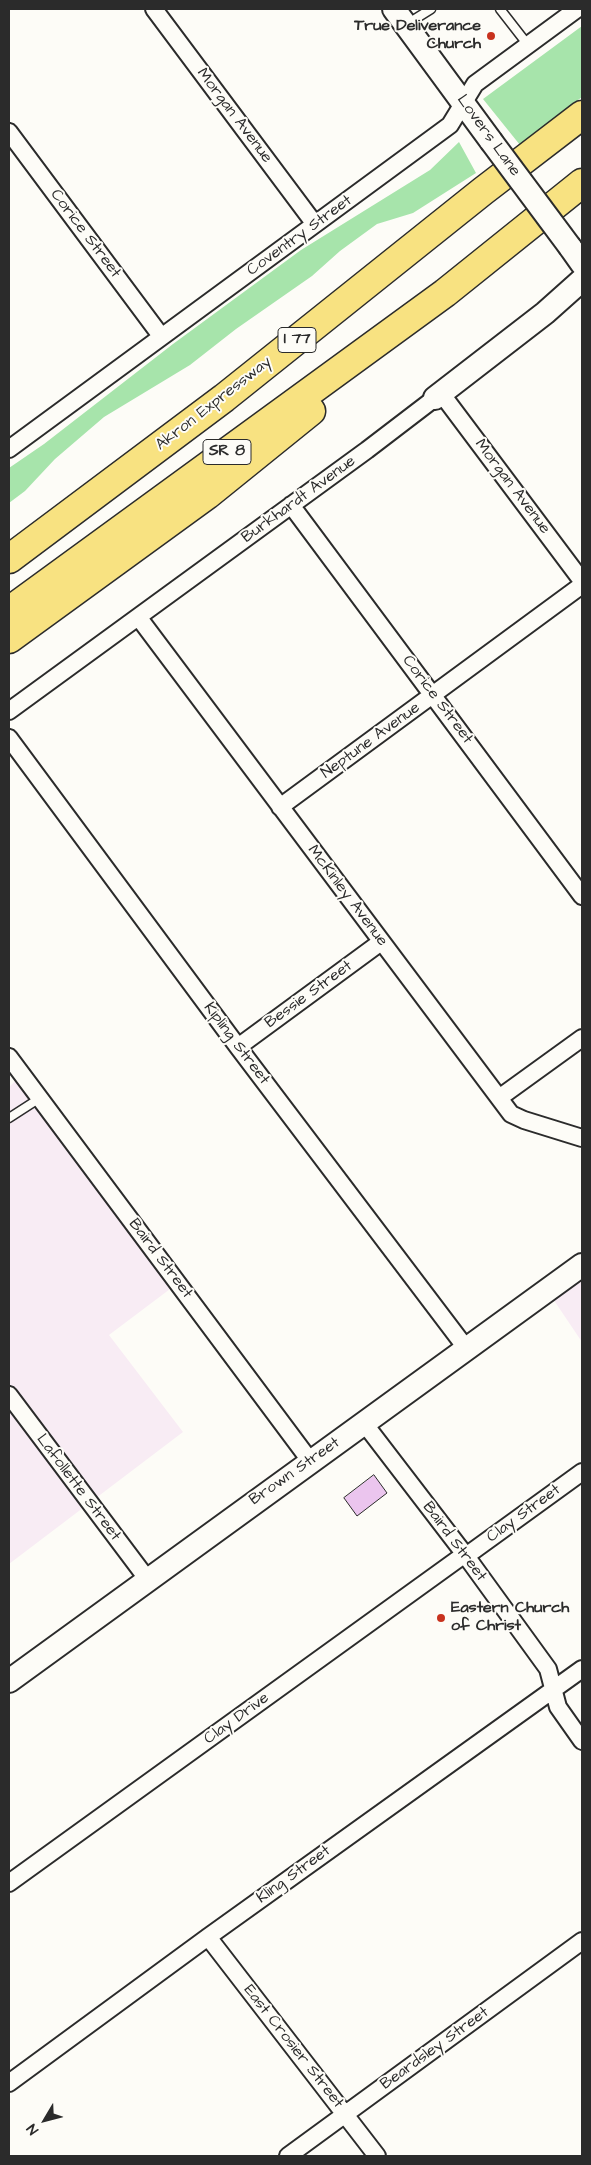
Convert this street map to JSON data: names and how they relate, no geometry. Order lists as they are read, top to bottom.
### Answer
{
  "streets": {
    "highway": ["I 77", "Akron Expressway", "SR 8"],
    "main road": ["Lovers Lane", "Burkhardt Avenue", "Brown Street"],
    "street": [
      "Morgan Avenue",
      "Corice Street",
      "Coventry Street",
      "Neptune Avenue",
      "McKinley Avenue",
      "Bessie Street",
      "Kipling Street",
      "Baird Street",
      "Lafollette Street",
      "Clay Street",
      "Clay Drive",
      "Kling Street",
      "East Crosier Street",
      "Beardsley Street"
    ]
  },
  "crossings": [
    ["Morgan Avenue", "Coventry Street"],
    ["Morgan Avenue", "Burkhardt Avenue"],
    ["Lovers Lane", "Coventry Street"],
    ["Corice Street", "Coventry Street"],
    ["Corice Street", "Burkhardt Avenue"],
    ["Corice Street", "Neptune Avenue"],
    ["Burkhardt Avenue", "McKinley Avenue"],
    ["Neptune Avenue", "McKinley Avenue"],
    ["McKinley Avenue", "Bessie Street"],
    ["Bessie Street", "Kipling Street"],
    ["Kipling Street", "Brown Street"],
    ["Baird Street", "Brown Street"],
    ["Baird Street", "Clay Street"],
    ["Baird Street", "Clay Drive"],
    ["Baird Street", "Kling Street"],
    ["Brown Street", "Lafollette Street"],
    ["Clay Street", "Clay Drive"],
    ["Kling Street", "East Crosier Street"],
    ["East Crosier Street", "Beardsley Street"]
  ],
  "places": ["True Deliverance Church", "Eastern Church of Christ"],
  "north": "bottom left"
}
